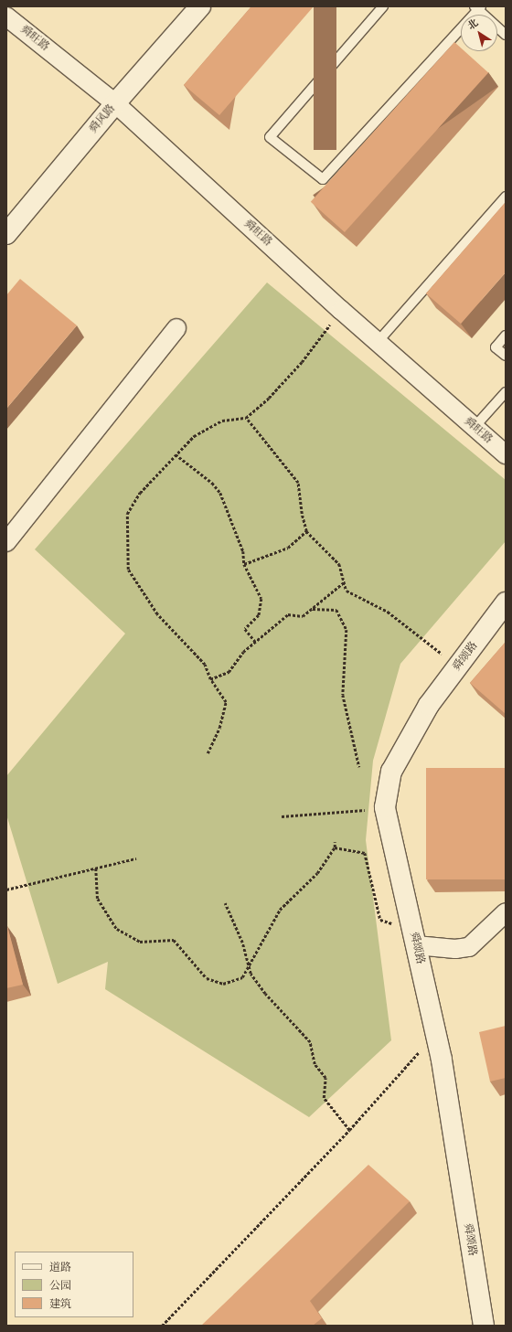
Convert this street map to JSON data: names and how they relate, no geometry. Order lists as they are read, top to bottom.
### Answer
{
  "streets": {
    "street": ["舜旺路", "舜风路", "舜颂路"]
  },
  "crossings": [
    ["舜旺路", "舜风路"]
  ],
  "legend": ["道路", "公园", "建筑"],
  "north": "top left"
}
